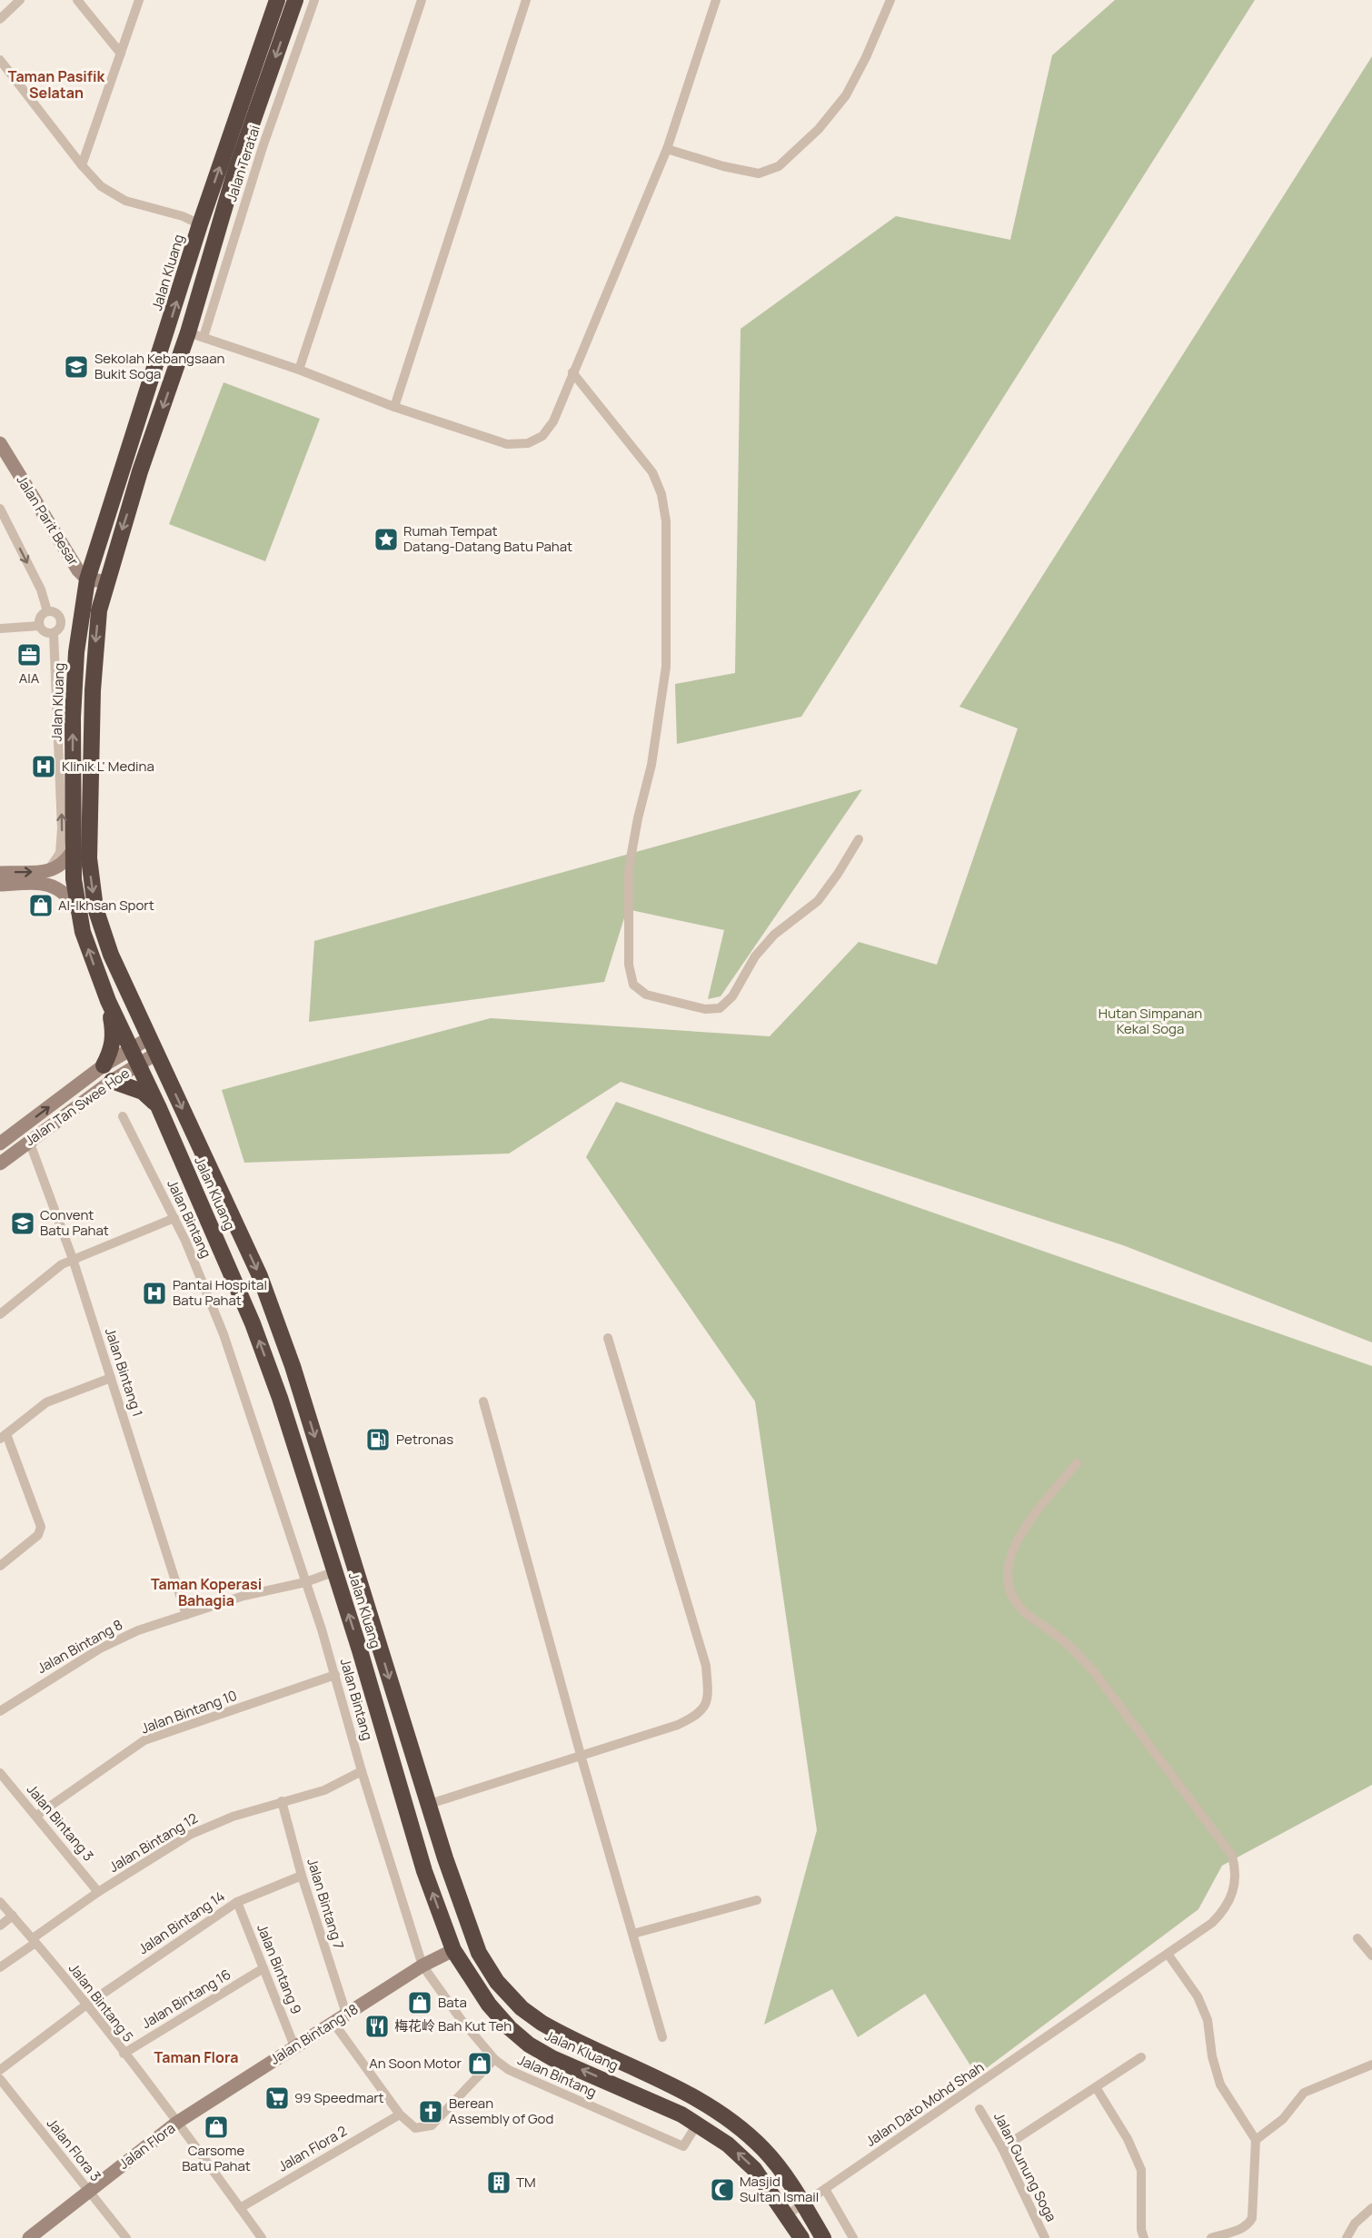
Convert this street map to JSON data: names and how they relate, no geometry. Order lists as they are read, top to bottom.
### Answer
{
  "streets": {
    "highway": ["Jalan Kluang"],
    "street": [
      "Jalan Teratai",
      "Jalan Parit Besar",
      "Jalan Tan Swee Hoe",
      "Jalan Bintang",
      "Jalan Bintang 1",
      "Jalan Bintang 8",
      "Jalan Bintang 10",
      "Jalan Bintang 3",
      "Jalan Bintang 12",
      "Jalan Bintang 7",
      "Jalan Bintang 14",
      "Jalan Bintang 9",
      "Jalan Bintang 16",
      "Jalan Bintang 5",
      "Jalan Bintang 18",
      "Jalan Dato Mohd Shah",
      "Jalan Flora",
      "Jalan Flora 2",
      "Jalan Flora 3",
      "Jalan Gunung Soga"
    ]
  },
  "crossings": [
    ["Jalan Teratai", "Jalan Kluang"],
    ["Jalan Kluang", "Jalan Parit Besar"],
    ["Jalan Kluang", "Jalan Tan Swee Hoe"],
    ["Jalan Kluang", "Jalan Bintang"],
    ["Jalan Kluang", "Jalan Bintang 8"],
    ["Jalan Kluang", "Jalan Bintang 18"],
    ["Jalan Kluang", "Jalan Dato Mohd Shah"],
    ["Jalan Tan Swee Hoe", "Jalan Bintang 1"],
    ["Jalan Bintang", "Jalan Bintang 8"],
    ["Jalan Bintang", "Jalan Bintang 10"],
    ["Jalan Bintang", "Jalan Bintang 12"],
    ["Jalan Bintang", "Jalan Bintang 18"],
    ["Jalan Bintang 1", "Jalan Bintang 8"],
    ["Jalan Bintang 10", "Jalan Bintang 3"],
    ["Jalan Bintang 3", "Jalan Bintang 12"],
    ["Jalan Bintang 12", "Jalan Bintang 7"],
    ["Jalan Bintang 12", "Jalan Bintang 5"],
    ["Jalan Bintang 7", "Jalan Bintang 14"],
    ["Jalan Bintang 7", "Jalan Bintang 18"],
    ["Jalan Bintang 14", "Jalan Bintang 9"],
    ["Jalan Bintang 14", "Jalan Bintang 5"],
    ["Jalan Bintang 9", "Jalan Bintang 16"],
    ["Jalan Bintang 9", "Jalan Bintang 18"],
    ["Jalan Bintang 16", "Jalan Bintang 5"],
    ["Jalan Bintang 5", "Jalan Bintang 18"],
    ["Jalan Bintang 5", "Jalan Flora"],
    ["Jalan Bintang 18", "Jalan Flora"],
    ["Jalan Flora", "Jalan Flora 2"],
    ["Jalan Flora", "Jalan Flora 3"]
  ],
  "districts": ["Taman Pasifik Selatan", "Taman Koperasi Bahagia", "Taman Flora"],
  "parks": ["Hutan Simpanan Kekal Soga"],
  "places": {
    "school or university": ["Sekolah Kebangsaan Bukit Soga", "Convent Batu Pahat"],
    "place": ["Rumah Tempat Datang-Datang Batu Pahat"],
    "office": ["AIA"],
    "hospital": ["Klinik L' Medina", "Pantai Hospital Batu Pahat"],
    "shop": [
      "Al-Ikhsan Sport",
      "Bata",
      "An Soon Motor",
      "Carsome Batu Pahat"
    ],
    "fuel station": ["Petronas"],
    "restaurant": ["梅花岭 Bah Kut Teh"],
    "supermarket": ["99 Speedmart"],
    "church": ["Berean Assembly of God"],
    "building": ["TM"],
    "mosque": ["Masjid Sultan Ismail"]
  }
}
